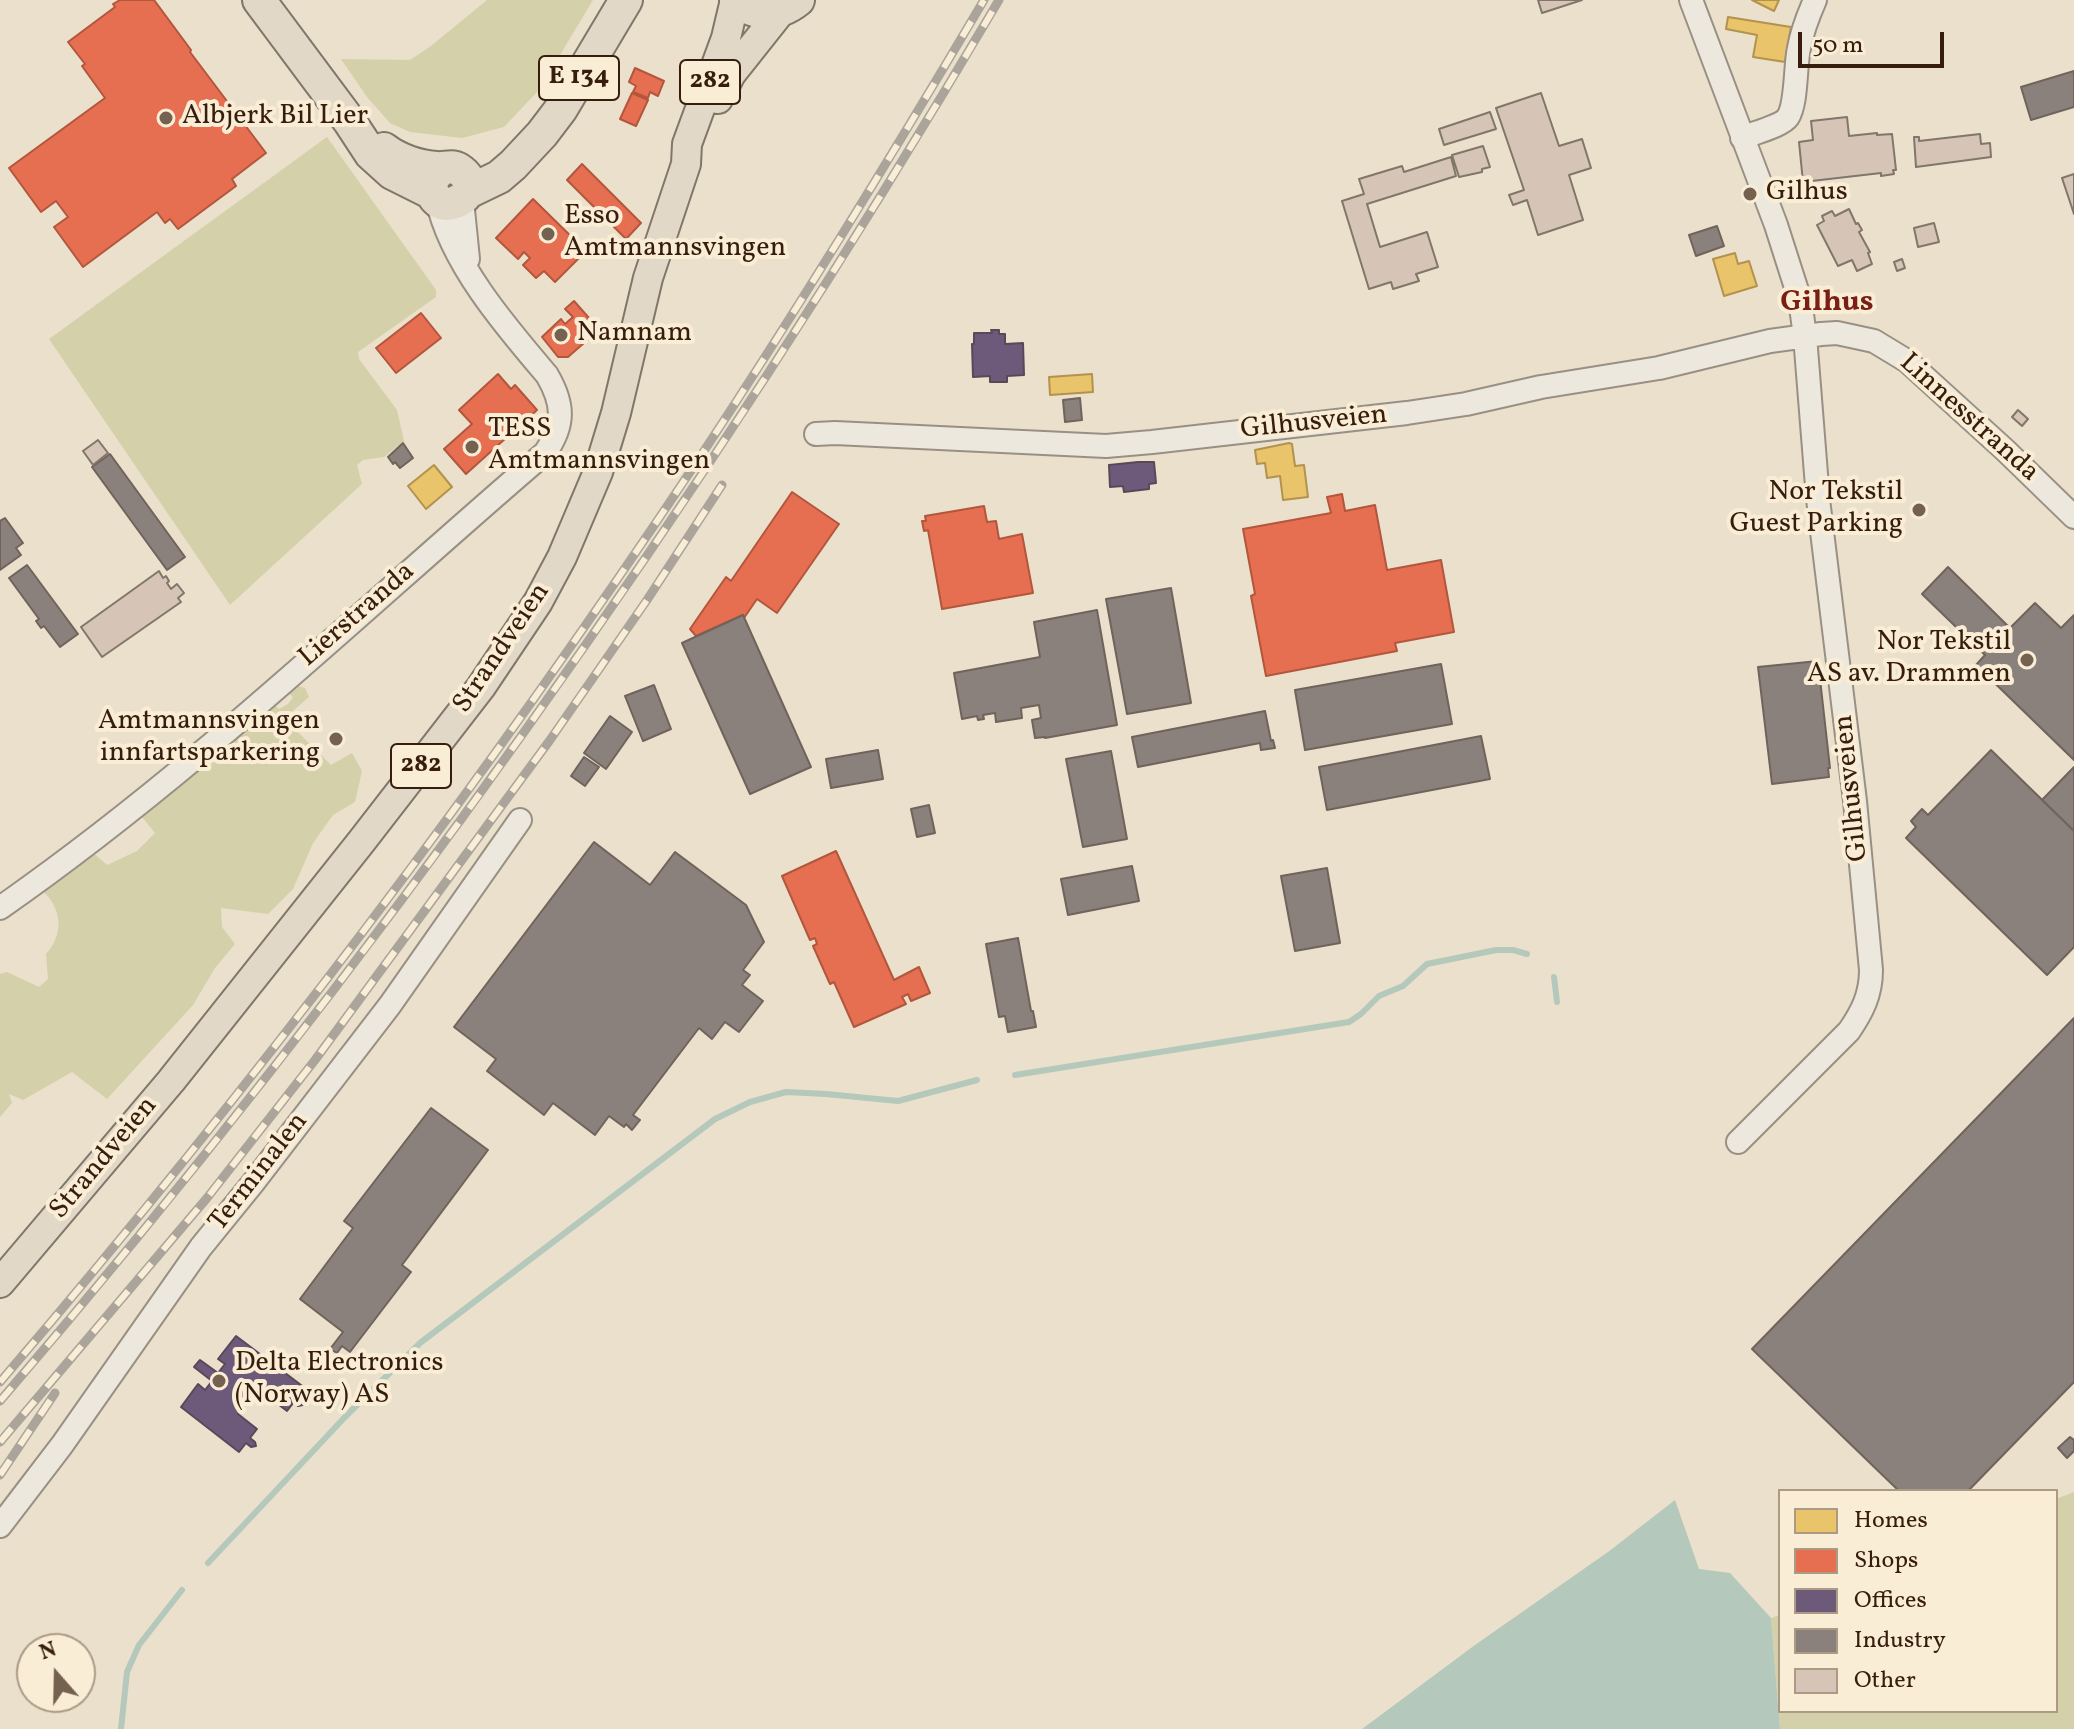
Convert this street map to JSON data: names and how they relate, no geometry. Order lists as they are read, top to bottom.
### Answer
{
  "streets": {
    "highway": ["E 134"],
    "main road": ["282", "Strandveien"],
    "street": [
      "Linnesstranda",
      "Gilhusveien",
      "Lierstranda",
      "Terminalen"
    ]
  },
  "crossings": [
    ["E 134", "Lierstranda"],
    ["Linnesstranda", "Gilhusveien"]
  ],
  "districts": ["Gilhus"],
  "places": [
    "Albjerk Bil Lier",
    "Gilhus",
    "Esso Amtmannsvingen",
    "Namnam",
    "TESS Amtmannsvingen",
    "Nor Tekstil Guest Parking",
    "Nor Tekstil AS av. Drammen",
    "Amtmannsvingen innfartsparkering",
    "Delta Electronics (Norway) AS"
  ],
  "legend": [
    "Homes",
    "Shops",
    "Offices",
    "Industry",
    "Other"
  ],
  "scale_bar": "50 m",
  "north": "top"
}
